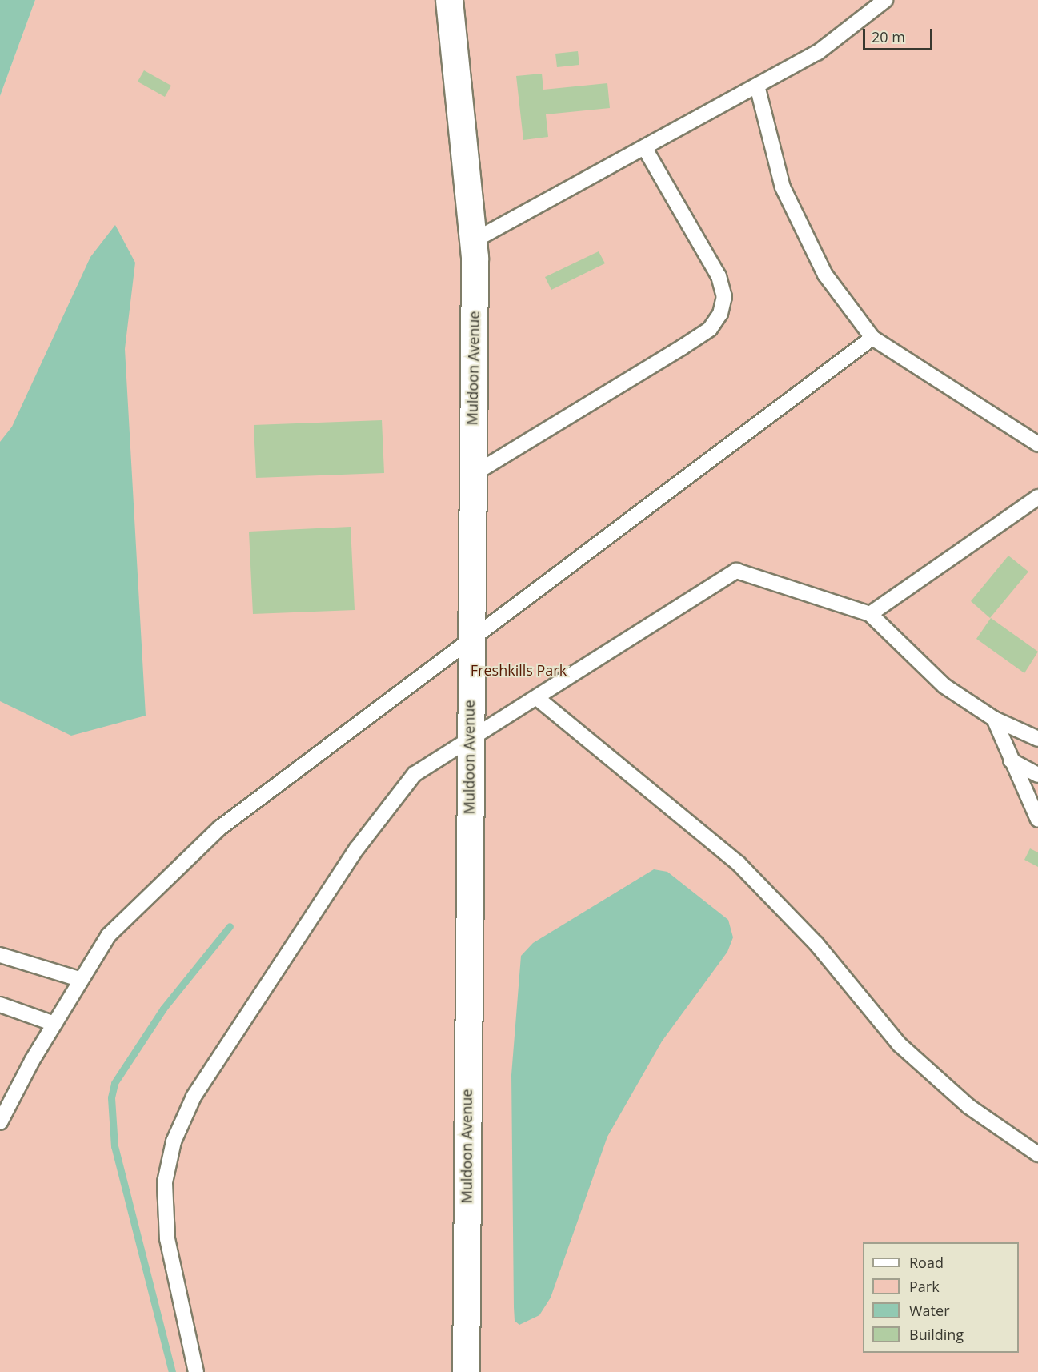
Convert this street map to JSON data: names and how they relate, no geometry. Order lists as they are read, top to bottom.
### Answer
{
  "streets": {
    "street": ["Muldoon Avenue"]
  },
  "parks": ["Freshkills Park"],
  "legend": [
    "Road",
    "Park",
    "Water",
    "Building"
  ],
  "scale_bar": "20 m"
}
